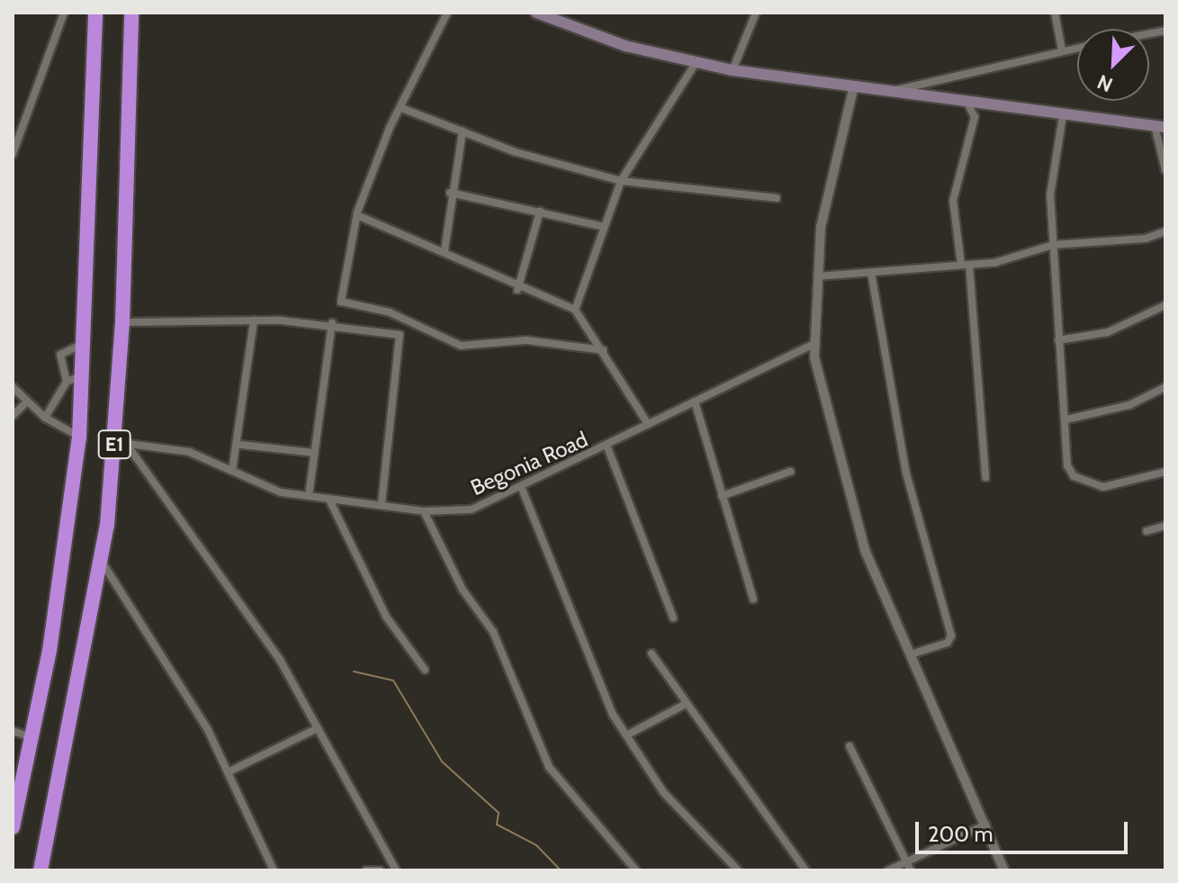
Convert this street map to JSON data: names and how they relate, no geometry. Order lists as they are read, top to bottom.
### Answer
{
  "streets": {
    "highway": ["E1"],
    "street": ["Begonia Road"]
  },
  "crossings": [
    ["E1", "Begonia Road"]
  ],
  "scale_bar": "200 m",
  "north": "bottom left"
}
